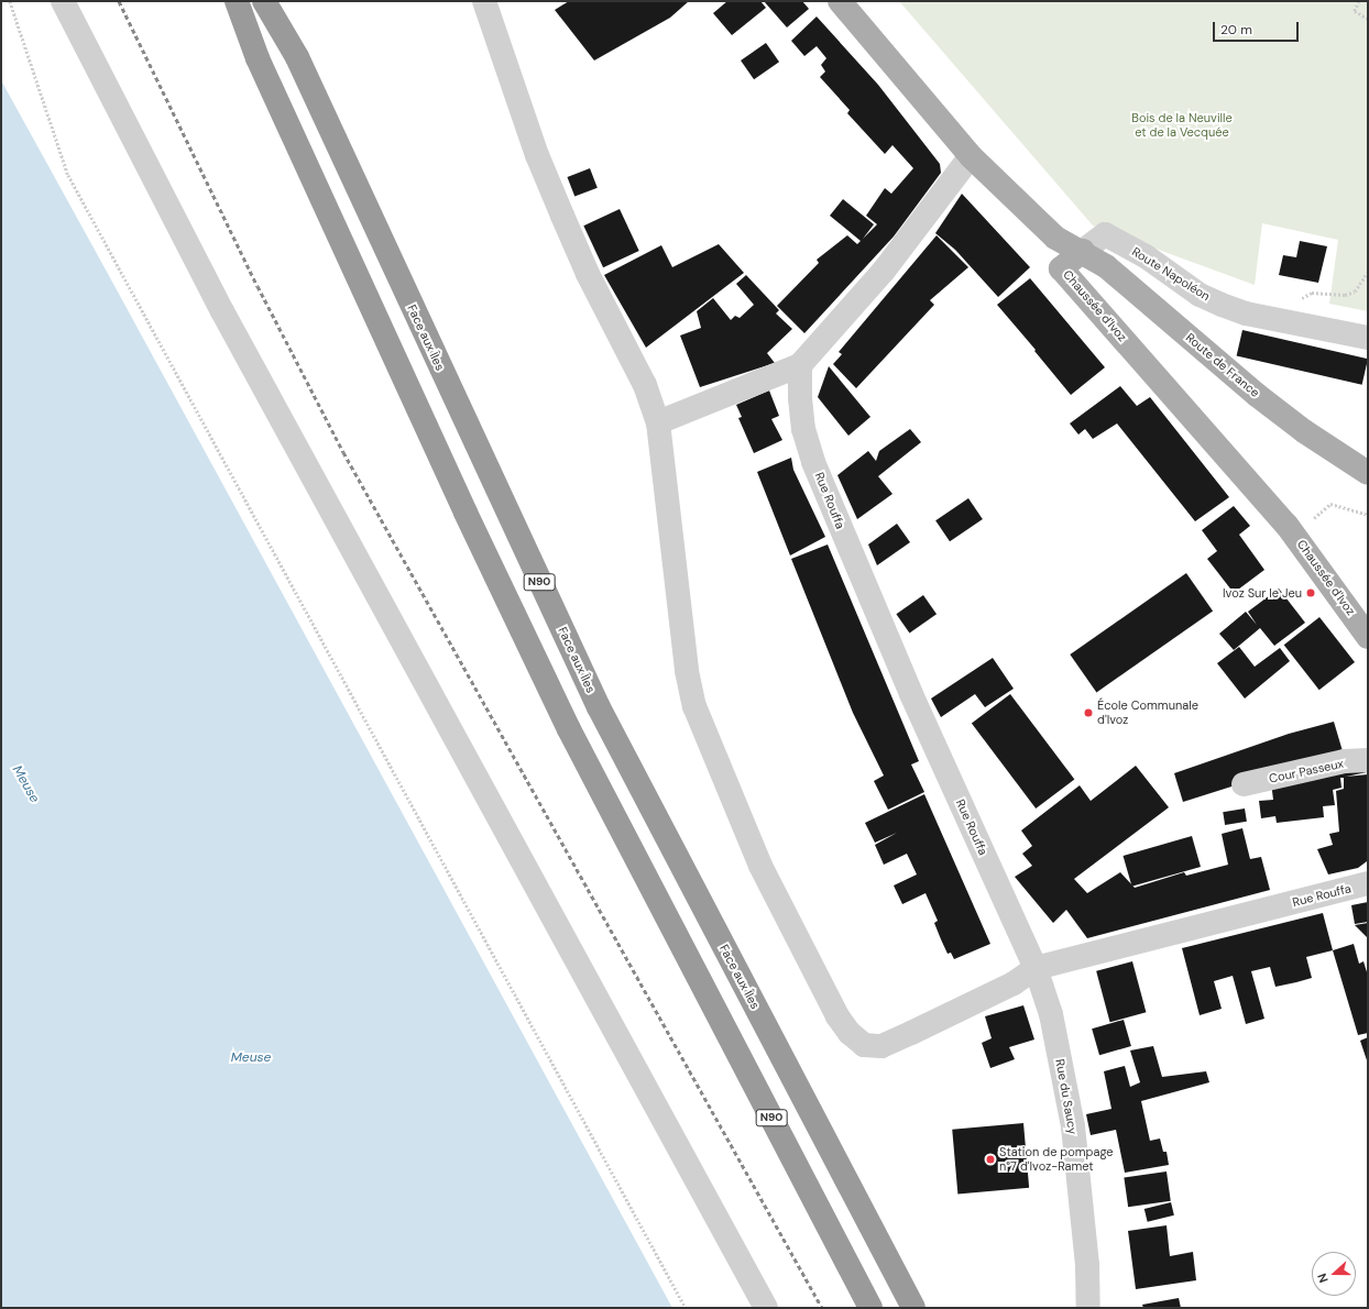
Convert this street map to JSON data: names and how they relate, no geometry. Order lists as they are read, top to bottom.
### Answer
{
  "streets": {
    "highway": ["Face aux Îles", "N90"],
    "main road": ["Chaussée d'Ivoz", "Route de France"],
    "street": [
      "Route Napoléon",
      "Rue Rouffa",
      "Cour Passeux",
      "Rue du Saucy"
    ]
  },
  "crossings": [
    ["Route Napoléon", "Chaussée d'Ivoz"],
    ["Route Napoléon", "Route de France"],
    ["Chaussée d'Ivoz", "Route de France"],
    ["Rue Rouffa", "Rue du Saucy"]
  ],
  "water": ["Meuse"],
  "parks": ["Bois de la Neuville et de la Vecquée"],
  "places": ["Ivoz Sur le Jeu", "École Communale d'Ivoz", "Station de pompage n°7 d'Ivoz-Ramet"],
  "scale_bar": "20 m",
  "north": "left"
}
